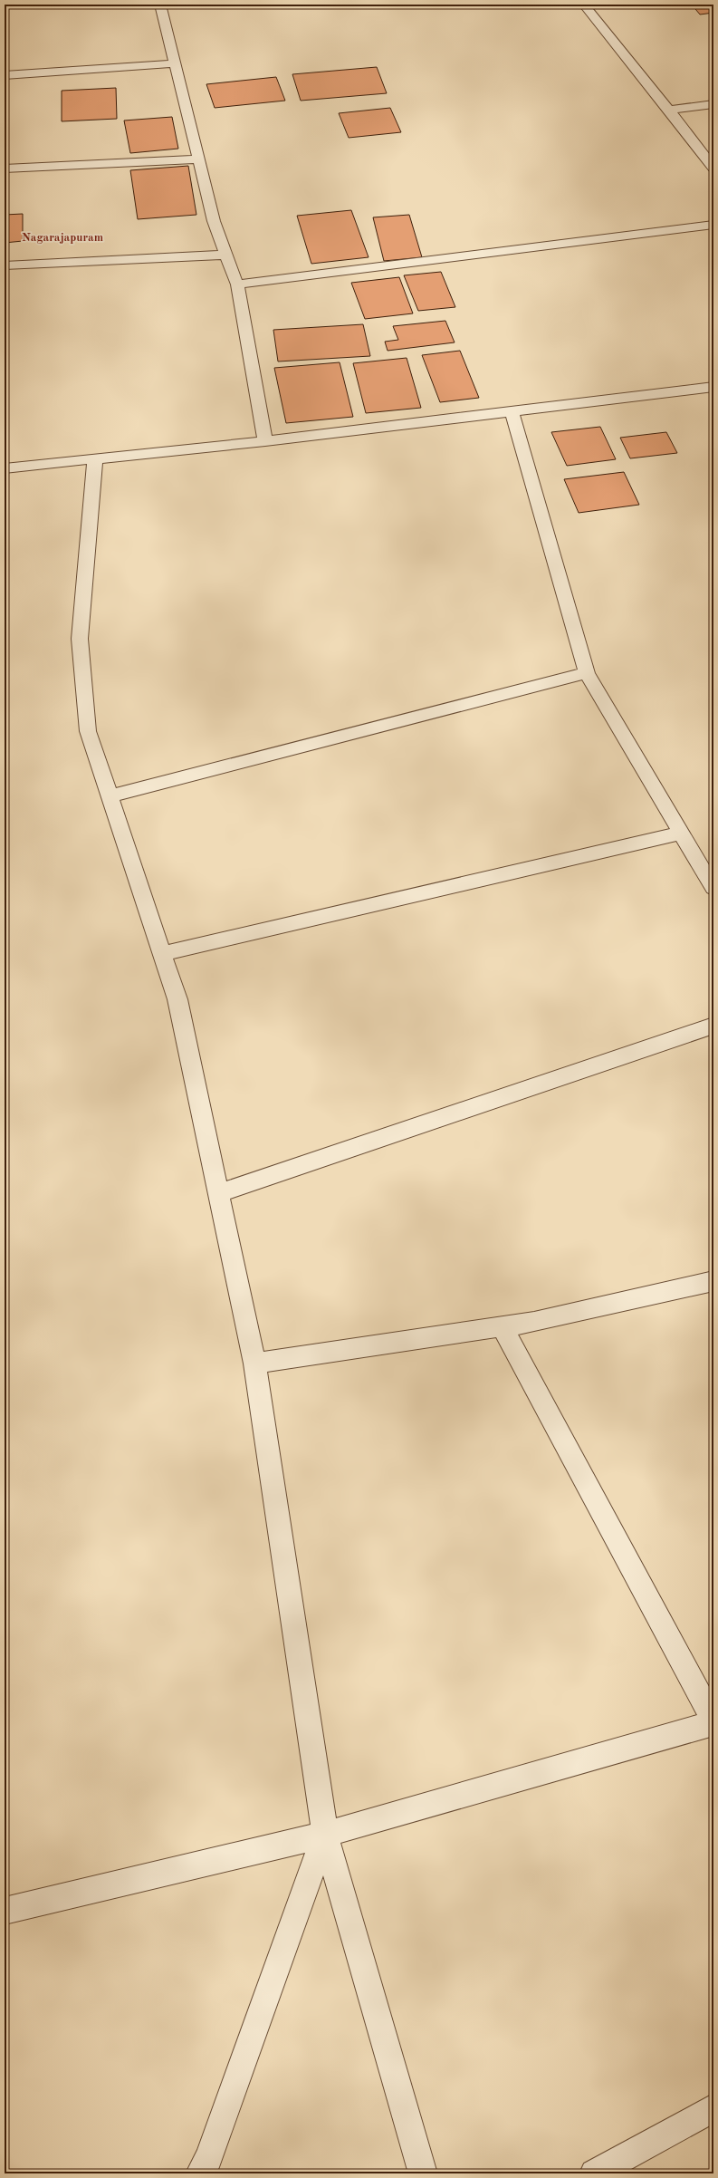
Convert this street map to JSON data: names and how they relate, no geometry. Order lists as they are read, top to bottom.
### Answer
{
  "districts": ["Nagarajapuram"]
}
